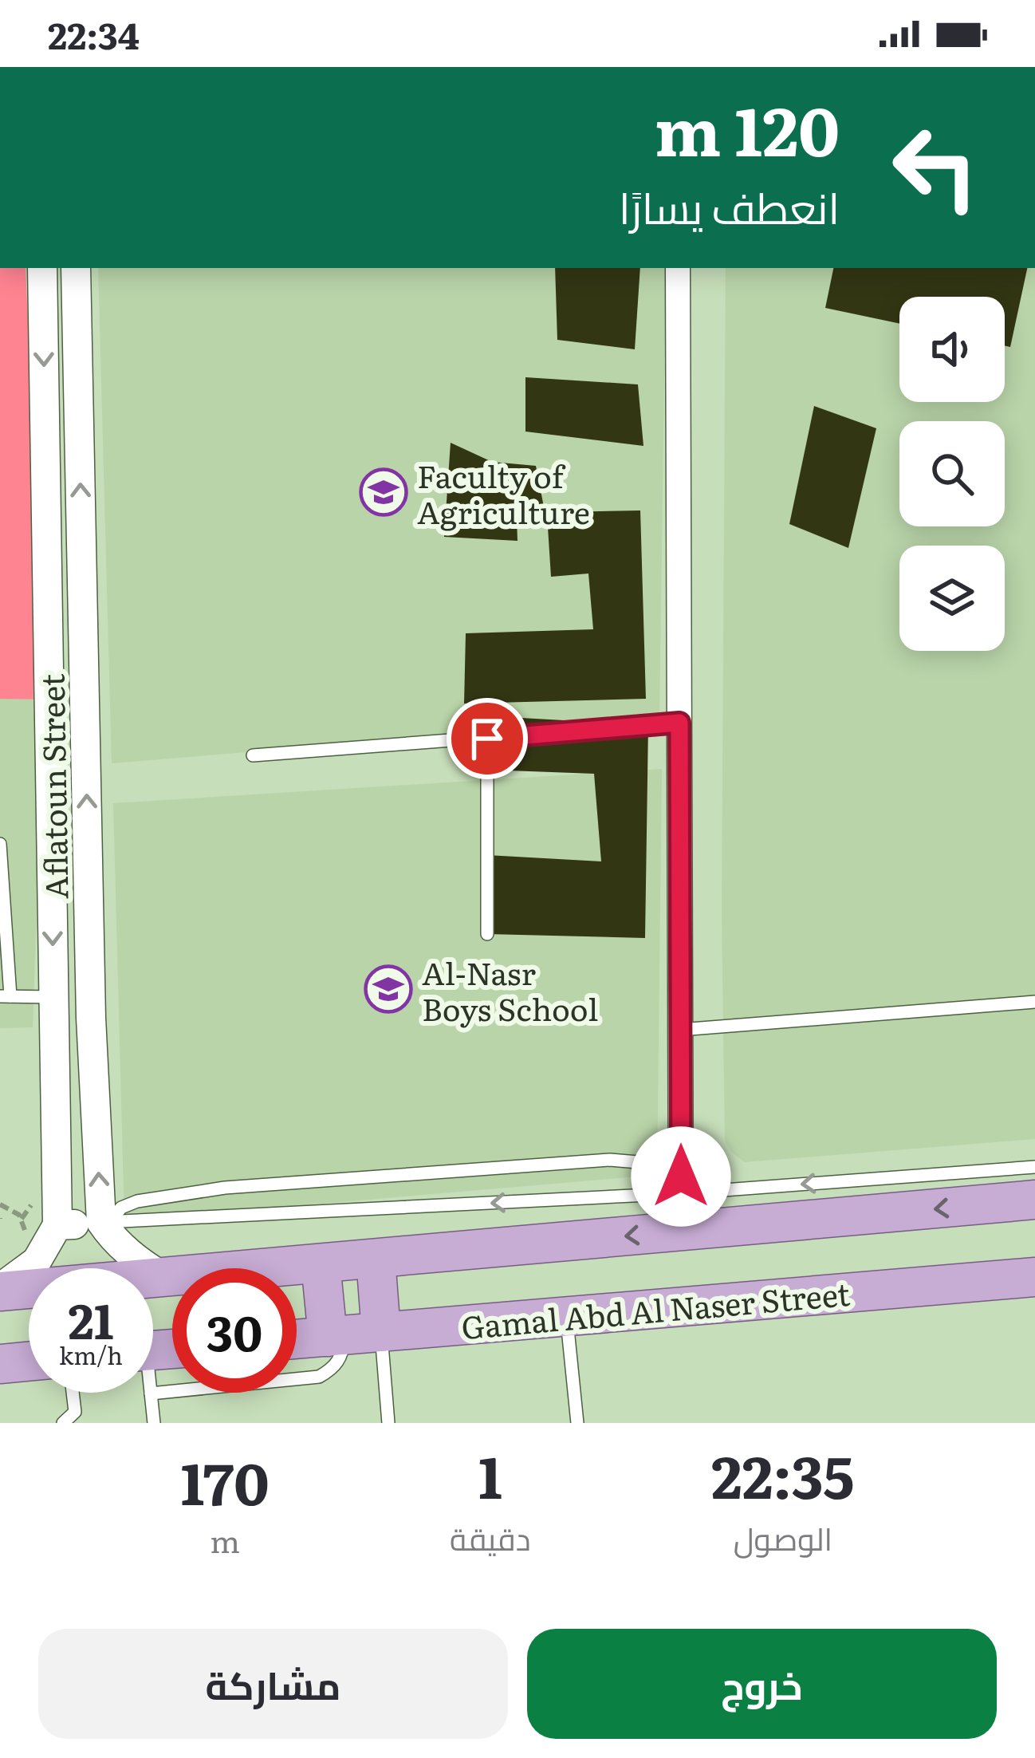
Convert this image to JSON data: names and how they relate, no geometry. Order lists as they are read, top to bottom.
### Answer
{
  "streets": {
    "main road": ["Gamal Abd Al Naser Street"],
    "street": ["Aflatoun Street"]
  },
  "places": {
    "school or university": ["Faculty of Agriculture", "Al-Nasr Boys School"]
  },
  "page": {
    "status": "22:34",
    "turn": ["120 m", "انعطف يسارًا"],
    "speed": "21 km/h",
    "limit": "30",
    "eta": [
      "22:35",
      "الوصول",
      "1",
      "دقيقة",
      "170",
      "m"
    ],
    "buttons": ["خروج", "مشاركة"]
  }
}
